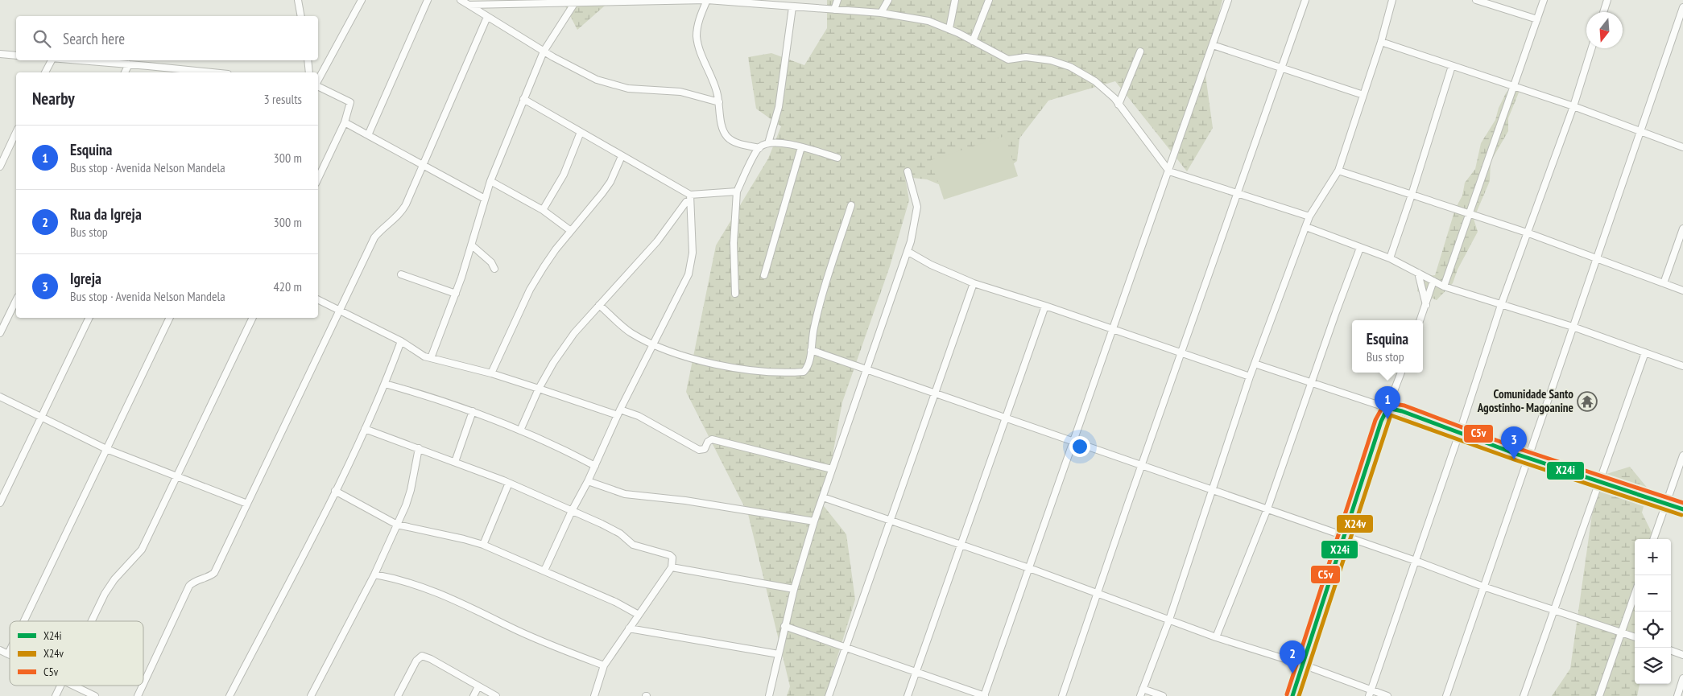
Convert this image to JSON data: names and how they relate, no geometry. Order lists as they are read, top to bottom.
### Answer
{
  "places": {
    "temple": ["Comunidade Santo Agostinho- Magoanine"]
  },
  "lines": ["transit line C5v", "transit line X24i", "transit line X24v"],
  "legend": ["X24i", "X24v", "C5v"],
  "north": "bottom",
  "page": {
    "search": "Search here",
    "heading": ["Nearby", "3 results"],
    "list": [
      {
        "mark": "1",
        "name": "Esquina",
        "note": "Bus stop · Avenida Nelson Mandela",
        "value": "300 m"
      },
      {
        "mark": "2",
        "name": "Rua da Igreja",
        "note": "Bus stop",
        "value": "300 m"
      },
      {
        "mark": "3",
        "name": "Igreja",
        "note": "Bus stop · Avenida Nelson Mandela",
        "value": "420 m"
      }
    ],
    "popup": ["Esquina", "Bus stop"],
    "pins": ["1", "3", "2"],
    "map_buttons": ["+", "−"]
  }
}
